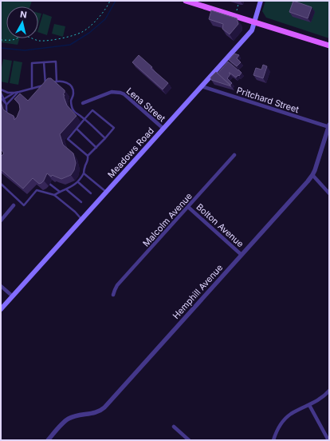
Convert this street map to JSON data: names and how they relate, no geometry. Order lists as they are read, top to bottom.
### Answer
{
  "streets": {
    "main road": ["Meadows Road"],
    "street": [
      "Pritchard Street",
      "Lena Street",
      "Malcolm Avenue",
      "Bolton Avenue",
      "Hemphill Avenue"
    ]
  },
  "crossings": [
    ["Pritchard Street", "Meadows Road"],
    ["Pritchard Street", "Hemphill Avenue"],
    ["Lena Street", "Meadows Road"],
    ["Malcolm Avenue", "Bolton Avenue"],
    ["Bolton Avenue", "Hemphill Avenue"]
  ],
  "north": "top"
}
